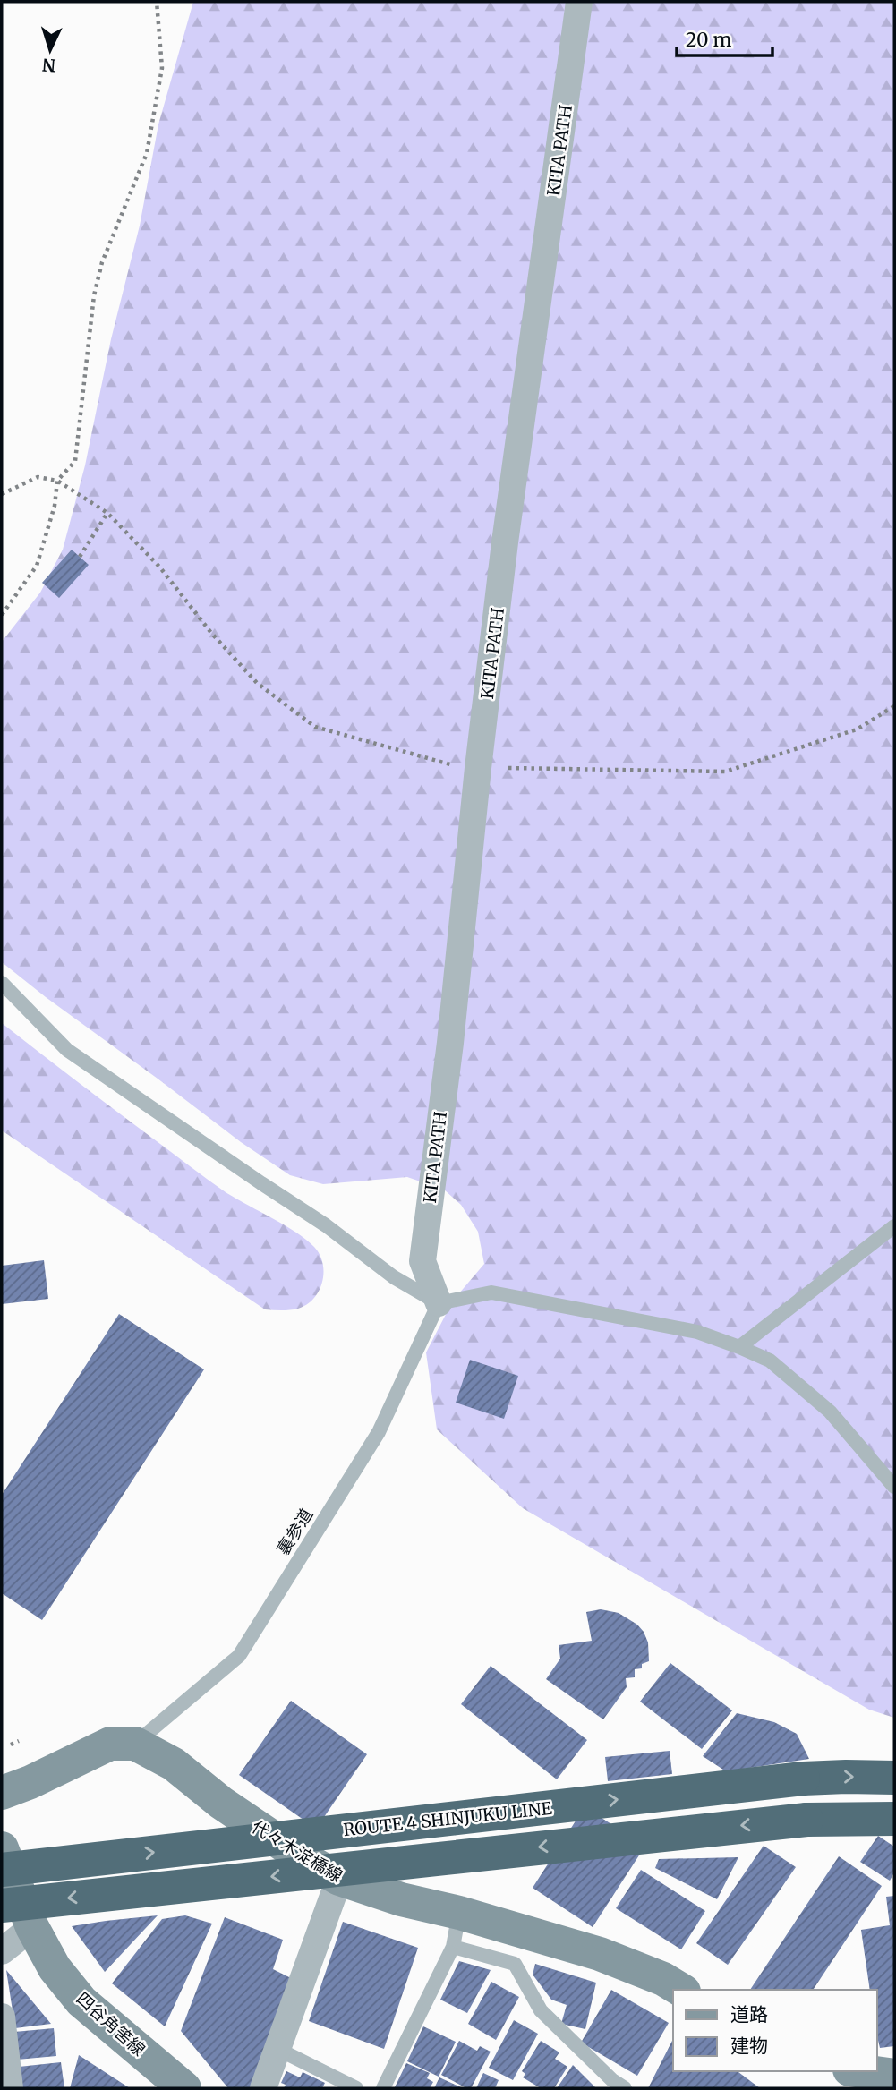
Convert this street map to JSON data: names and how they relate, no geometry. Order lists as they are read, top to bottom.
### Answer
{
  "streets": {
    "highway": ["ROUTE 4 SHINJUKU LINE"],
    "street": ["KITA PATH", "代々木淀橋線", "四谷角筈線"],
    "lane": ["裏参道"]
  },
  "crossings": [
    ["KITA PATH", "裏参道"],
    ["裏参道", "代々木淀橋線"]
  ],
  "legend": ["道路", "建物"],
  "scale_bar": "20 m",
  "north": "bottom"
}
